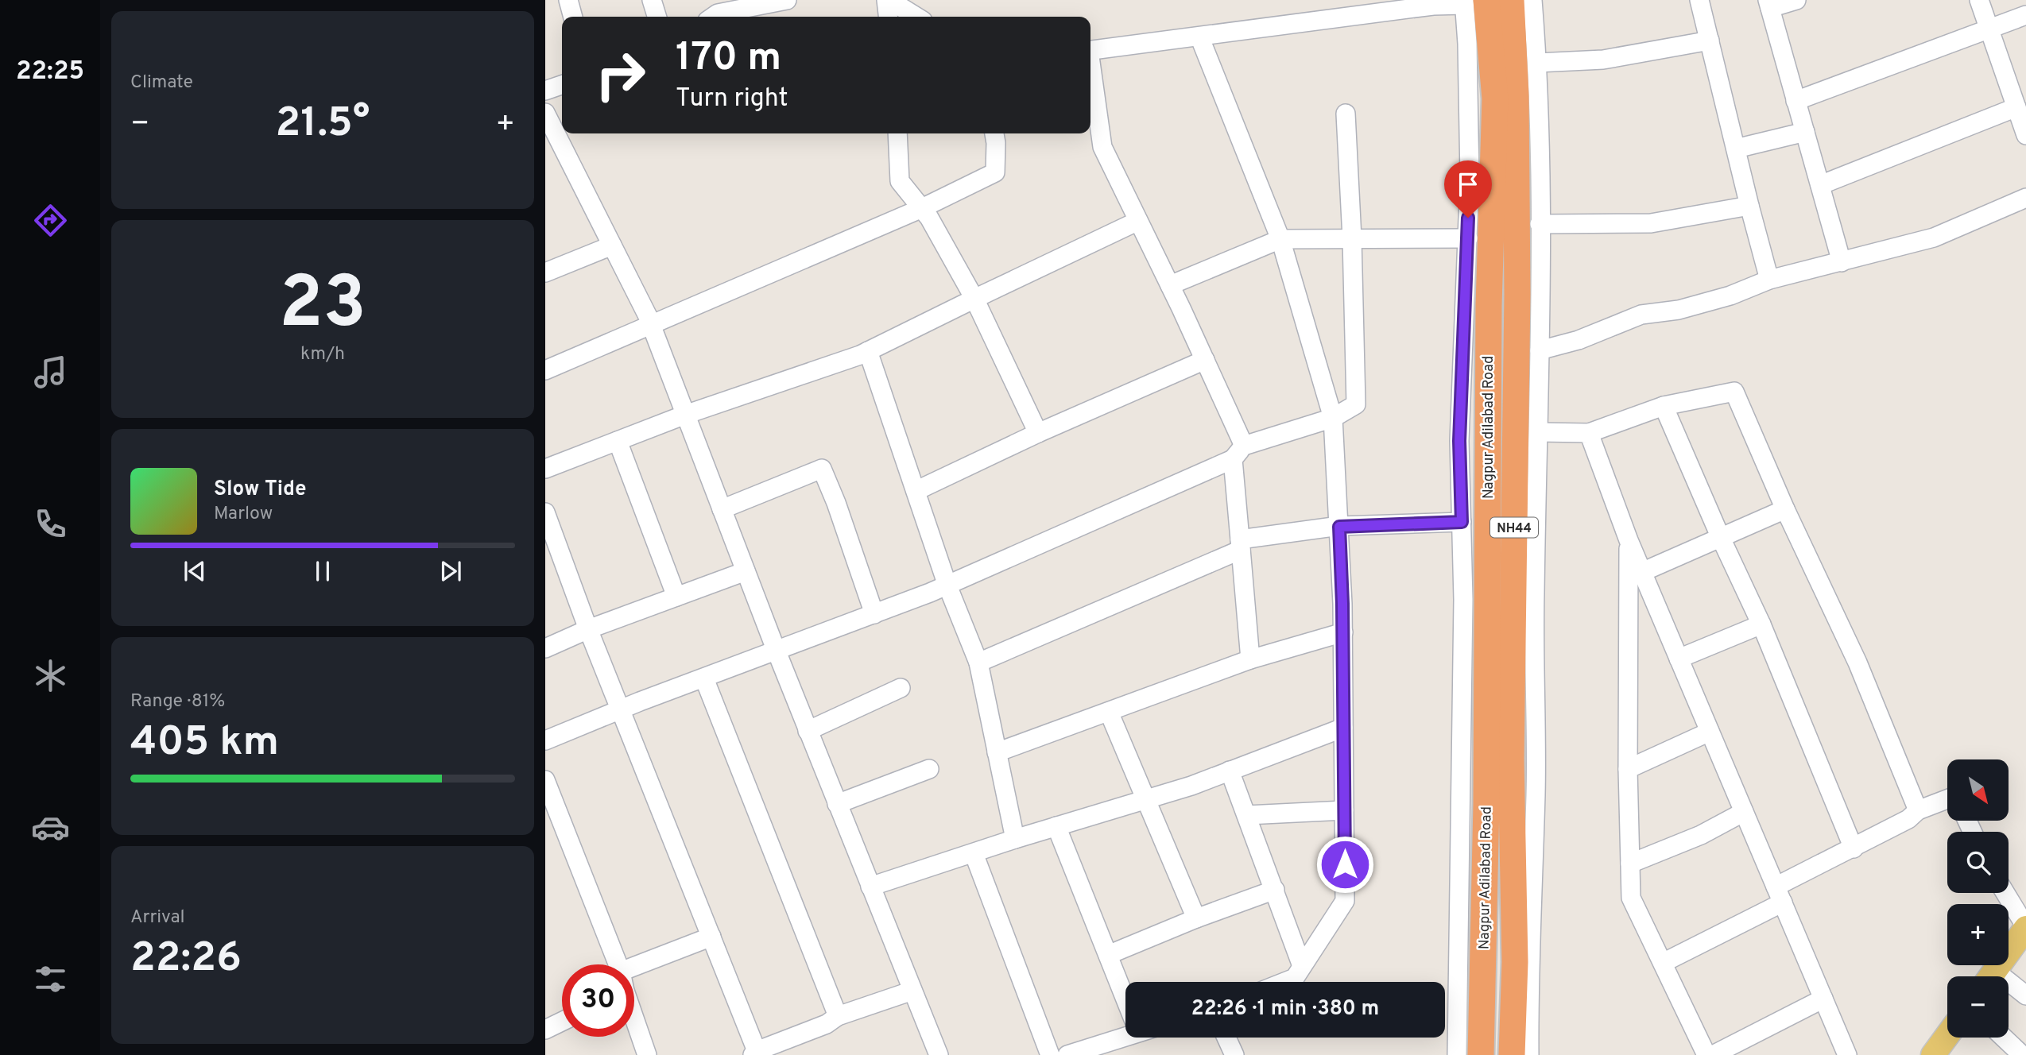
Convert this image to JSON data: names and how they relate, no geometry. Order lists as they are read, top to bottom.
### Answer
{
  "streets": {
    "highway": ["Nagpur Adilabad Road", "NH44"]
  },
  "north": "bottom right",
  "page": {
    "tabs": "22:25",
    "tile": [
      "Climate",
      ["23", "km/h"],
      ["Range · 81%", "405 km"],
      ["Arrival", "22:26"]
    ],
    "turn": ["170 m", "Turn right"],
    "heat": ["−", "21.5°", "+"],
    "song": ["Slow Tide", "Marlow"],
    "map_buttons": ["+", "−"],
    "limit": "30",
    "trip": "22:26 · 1 min · 380 m"
  }
}
